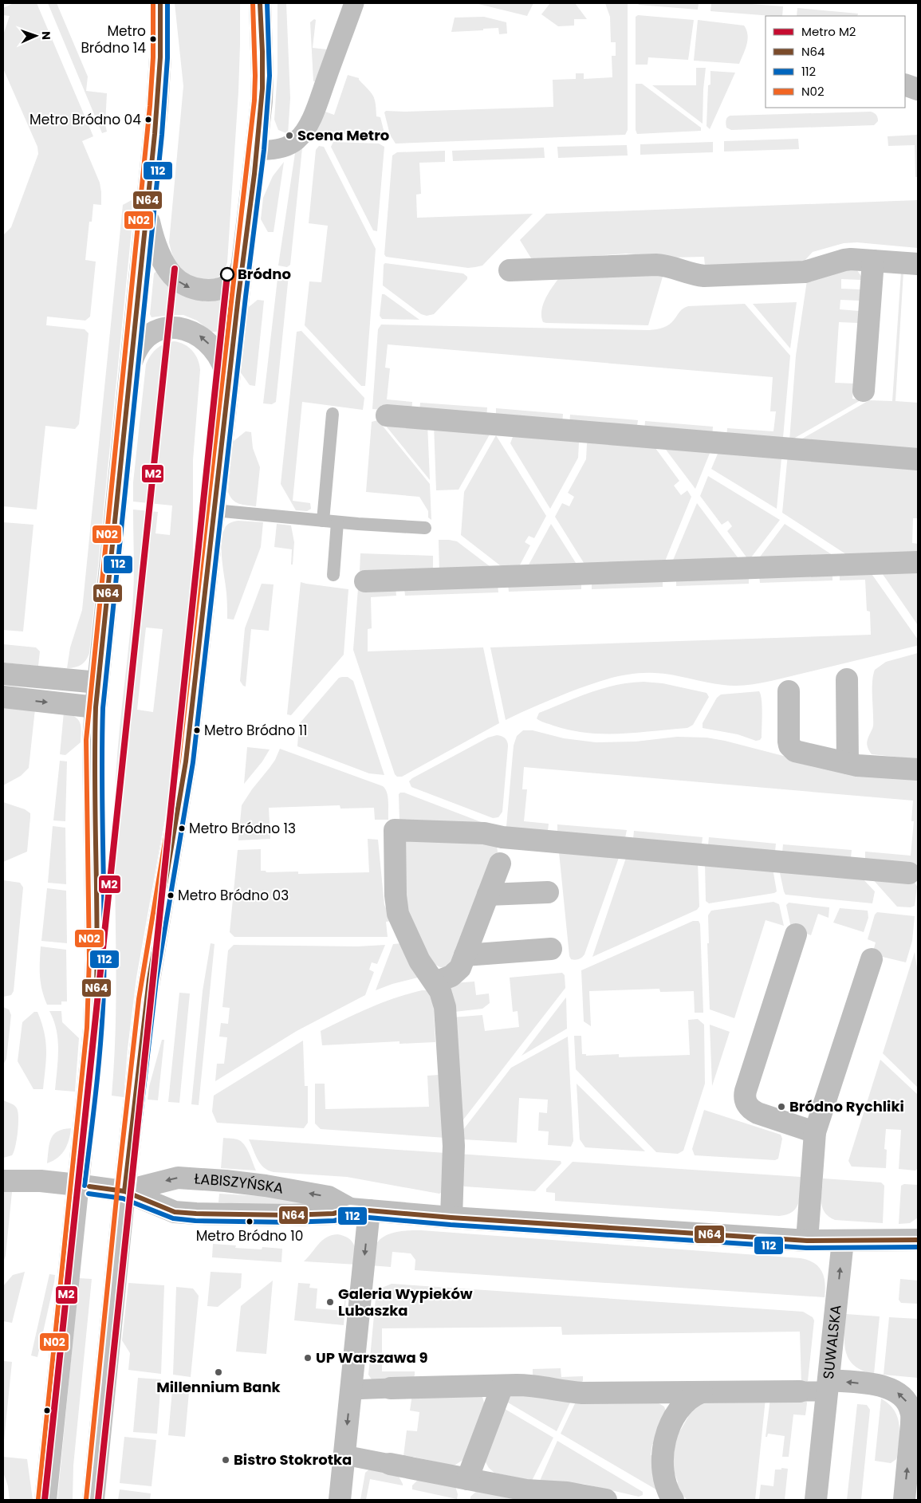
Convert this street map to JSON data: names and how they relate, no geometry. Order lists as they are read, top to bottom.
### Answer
{
  "streets": {
    "street": ["ŁABISZYŃSKA", "SUWALSKA"]
  },
  "crossings": [
    ["ŁABISZYŃSKA", "SUWALSKA"]
  ],
  "one_way": ["SUWALSKA"],
  "places": [
    "Metro Bródno 14",
    "Metro Bródno 04",
    "Scena Metro",
    "Bródno",
    "Metro Bródno 11",
    "Metro Bródno 13",
    "Metro Bródno 03",
    "Bródno Rychliki",
    "Metro Bródno 10",
    "Galeria Wypieków Lubaszka",
    "UP Warszawa 9",
    "Millennium Bank",
    "Bistro Stokrotka"
  ],
  "lines": [
    "transit line N64",
    "transit line 112",
    "transit line N02",
    "metro line M2"
  ],
  "legend": [
    "Metro M2",
    "N64",
    "112",
    "N02"
  ],
  "north": "right"
}
